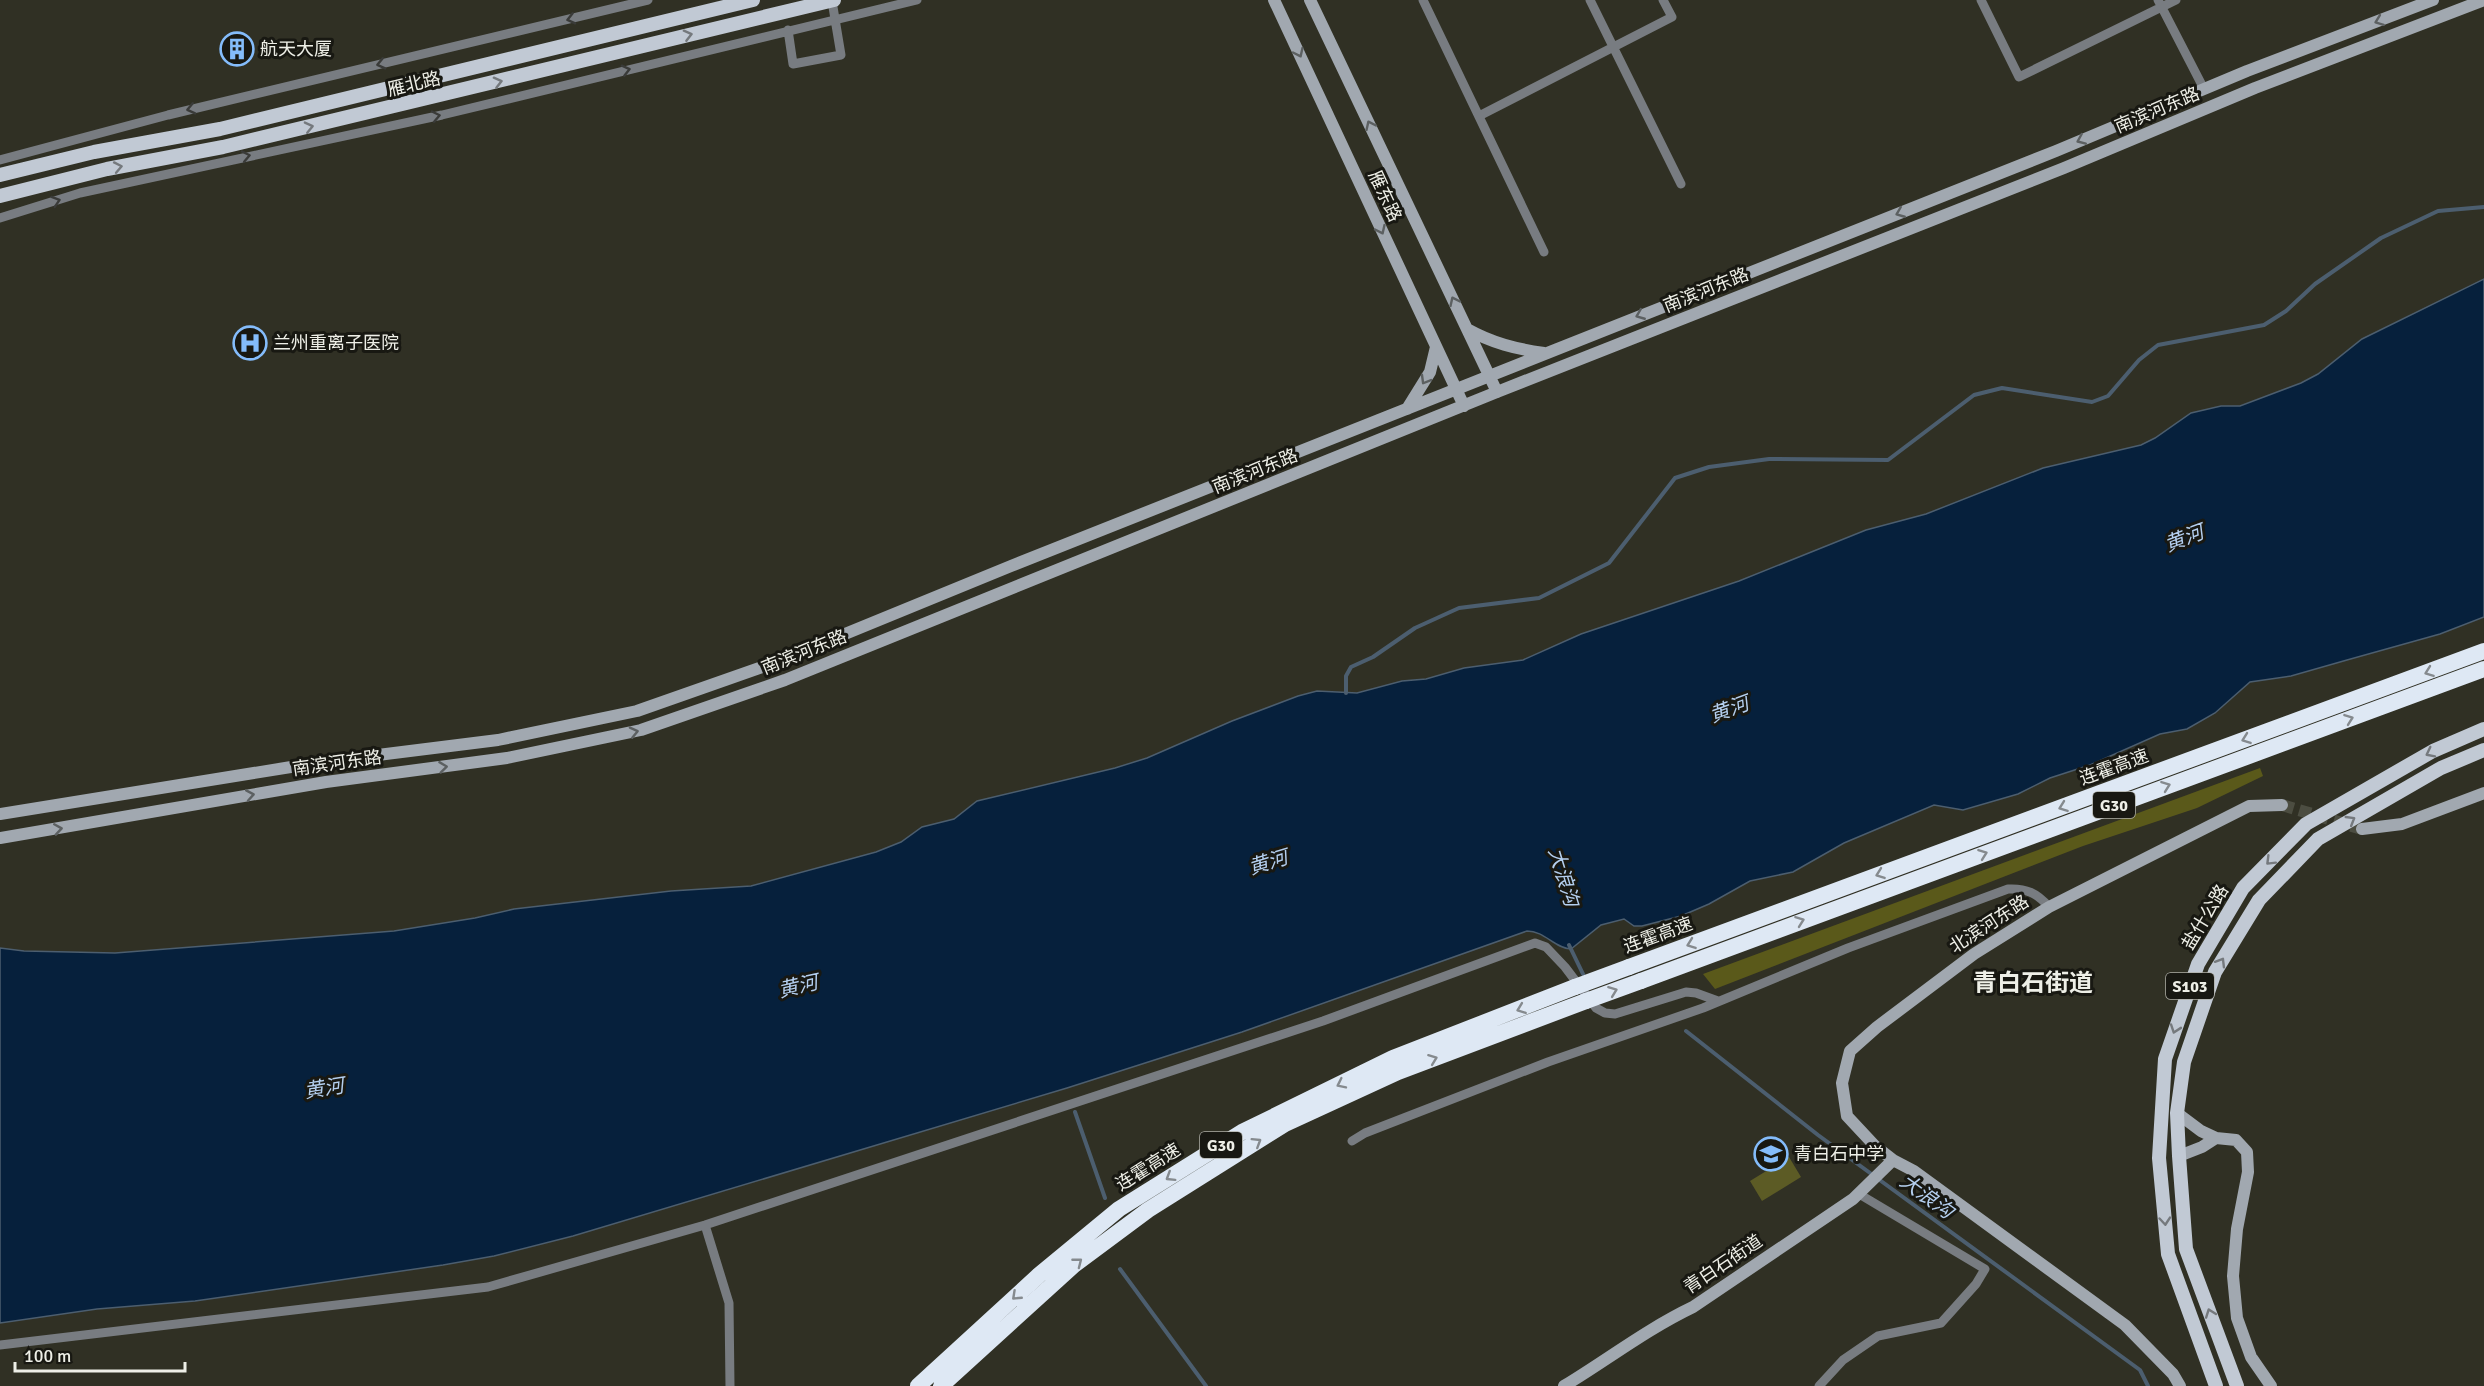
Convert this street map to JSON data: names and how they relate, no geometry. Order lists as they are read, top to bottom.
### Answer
{
  "streets": {
    "highway": ["连霍高速", "G30"],
    "main road": [
      "雁北路",
      "南滨河东路",
      "雁东路",
      "盐什公路",
      "北滨河东路",
      "S103",
      "青白石街道"
    ]
  },
  "crossings": [
    ["南滨河东路", "雁东路"],
    ["北滨河东路", "青白石街道"]
  ],
  "districts": ["青白石街道"],
  "water": ["黄河", "大浪沟"],
  "places": {
    "building": ["航天大厦"],
    "hospital": ["兰州重离子医院"],
    "school or university": ["青白石中学"]
  },
  "scale_bar": "100 m"
}
